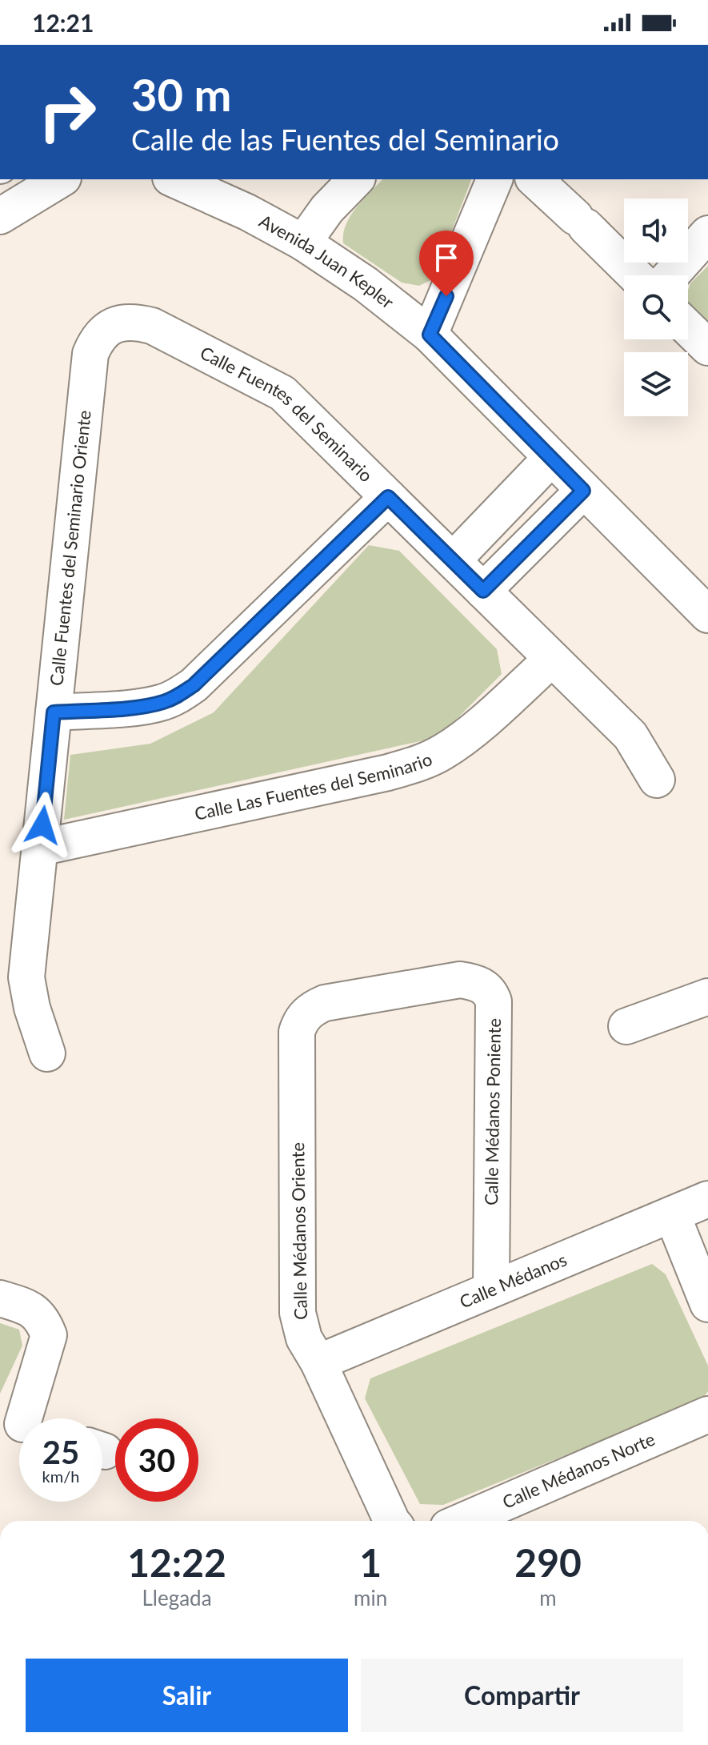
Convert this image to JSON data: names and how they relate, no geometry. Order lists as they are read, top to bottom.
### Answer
{
  "streets": {
    "street": [
      "Avenida Juan Kepler",
      "Calle Fuentes del Seminario",
      "Calle Fuentes del Seminario Oriente",
      "Calle Las Fuentes del Seminario",
      "Calle Médanos Poniente",
      "Calle Médanos Oriente",
      "Calle Médanos",
      "Calle Médanos Norte"
    ]
  },
  "crossings": [
    ["Calle Fuentes del Seminario", "Calle Fuentes del Seminario Oriente"],
    ["Calle Fuentes del Seminario", "Calle Las Fuentes del Seminario"],
    ["Calle Fuentes del Seminario Oriente", "Calle Las Fuentes del Seminario"],
    ["Calle Médanos Poniente", "Calle Médanos Oriente"],
    ["Calle Médanos Poniente", "Calle Médanos"],
    ["Calle Médanos Oriente", "Calle Médanos"]
  ],
  "page": {
    "status": "12:21",
    "turn": ["30 m", "Calle de las Fuentes del Seminario"],
    "speed": "25 km/h",
    "limit": "30",
    "eta": [
      "12:22",
      "Llegada",
      "1",
      "min",
      "290",
      "m"
    ],
    "buttons": ["Salir", "Compartir"]
  }
}
